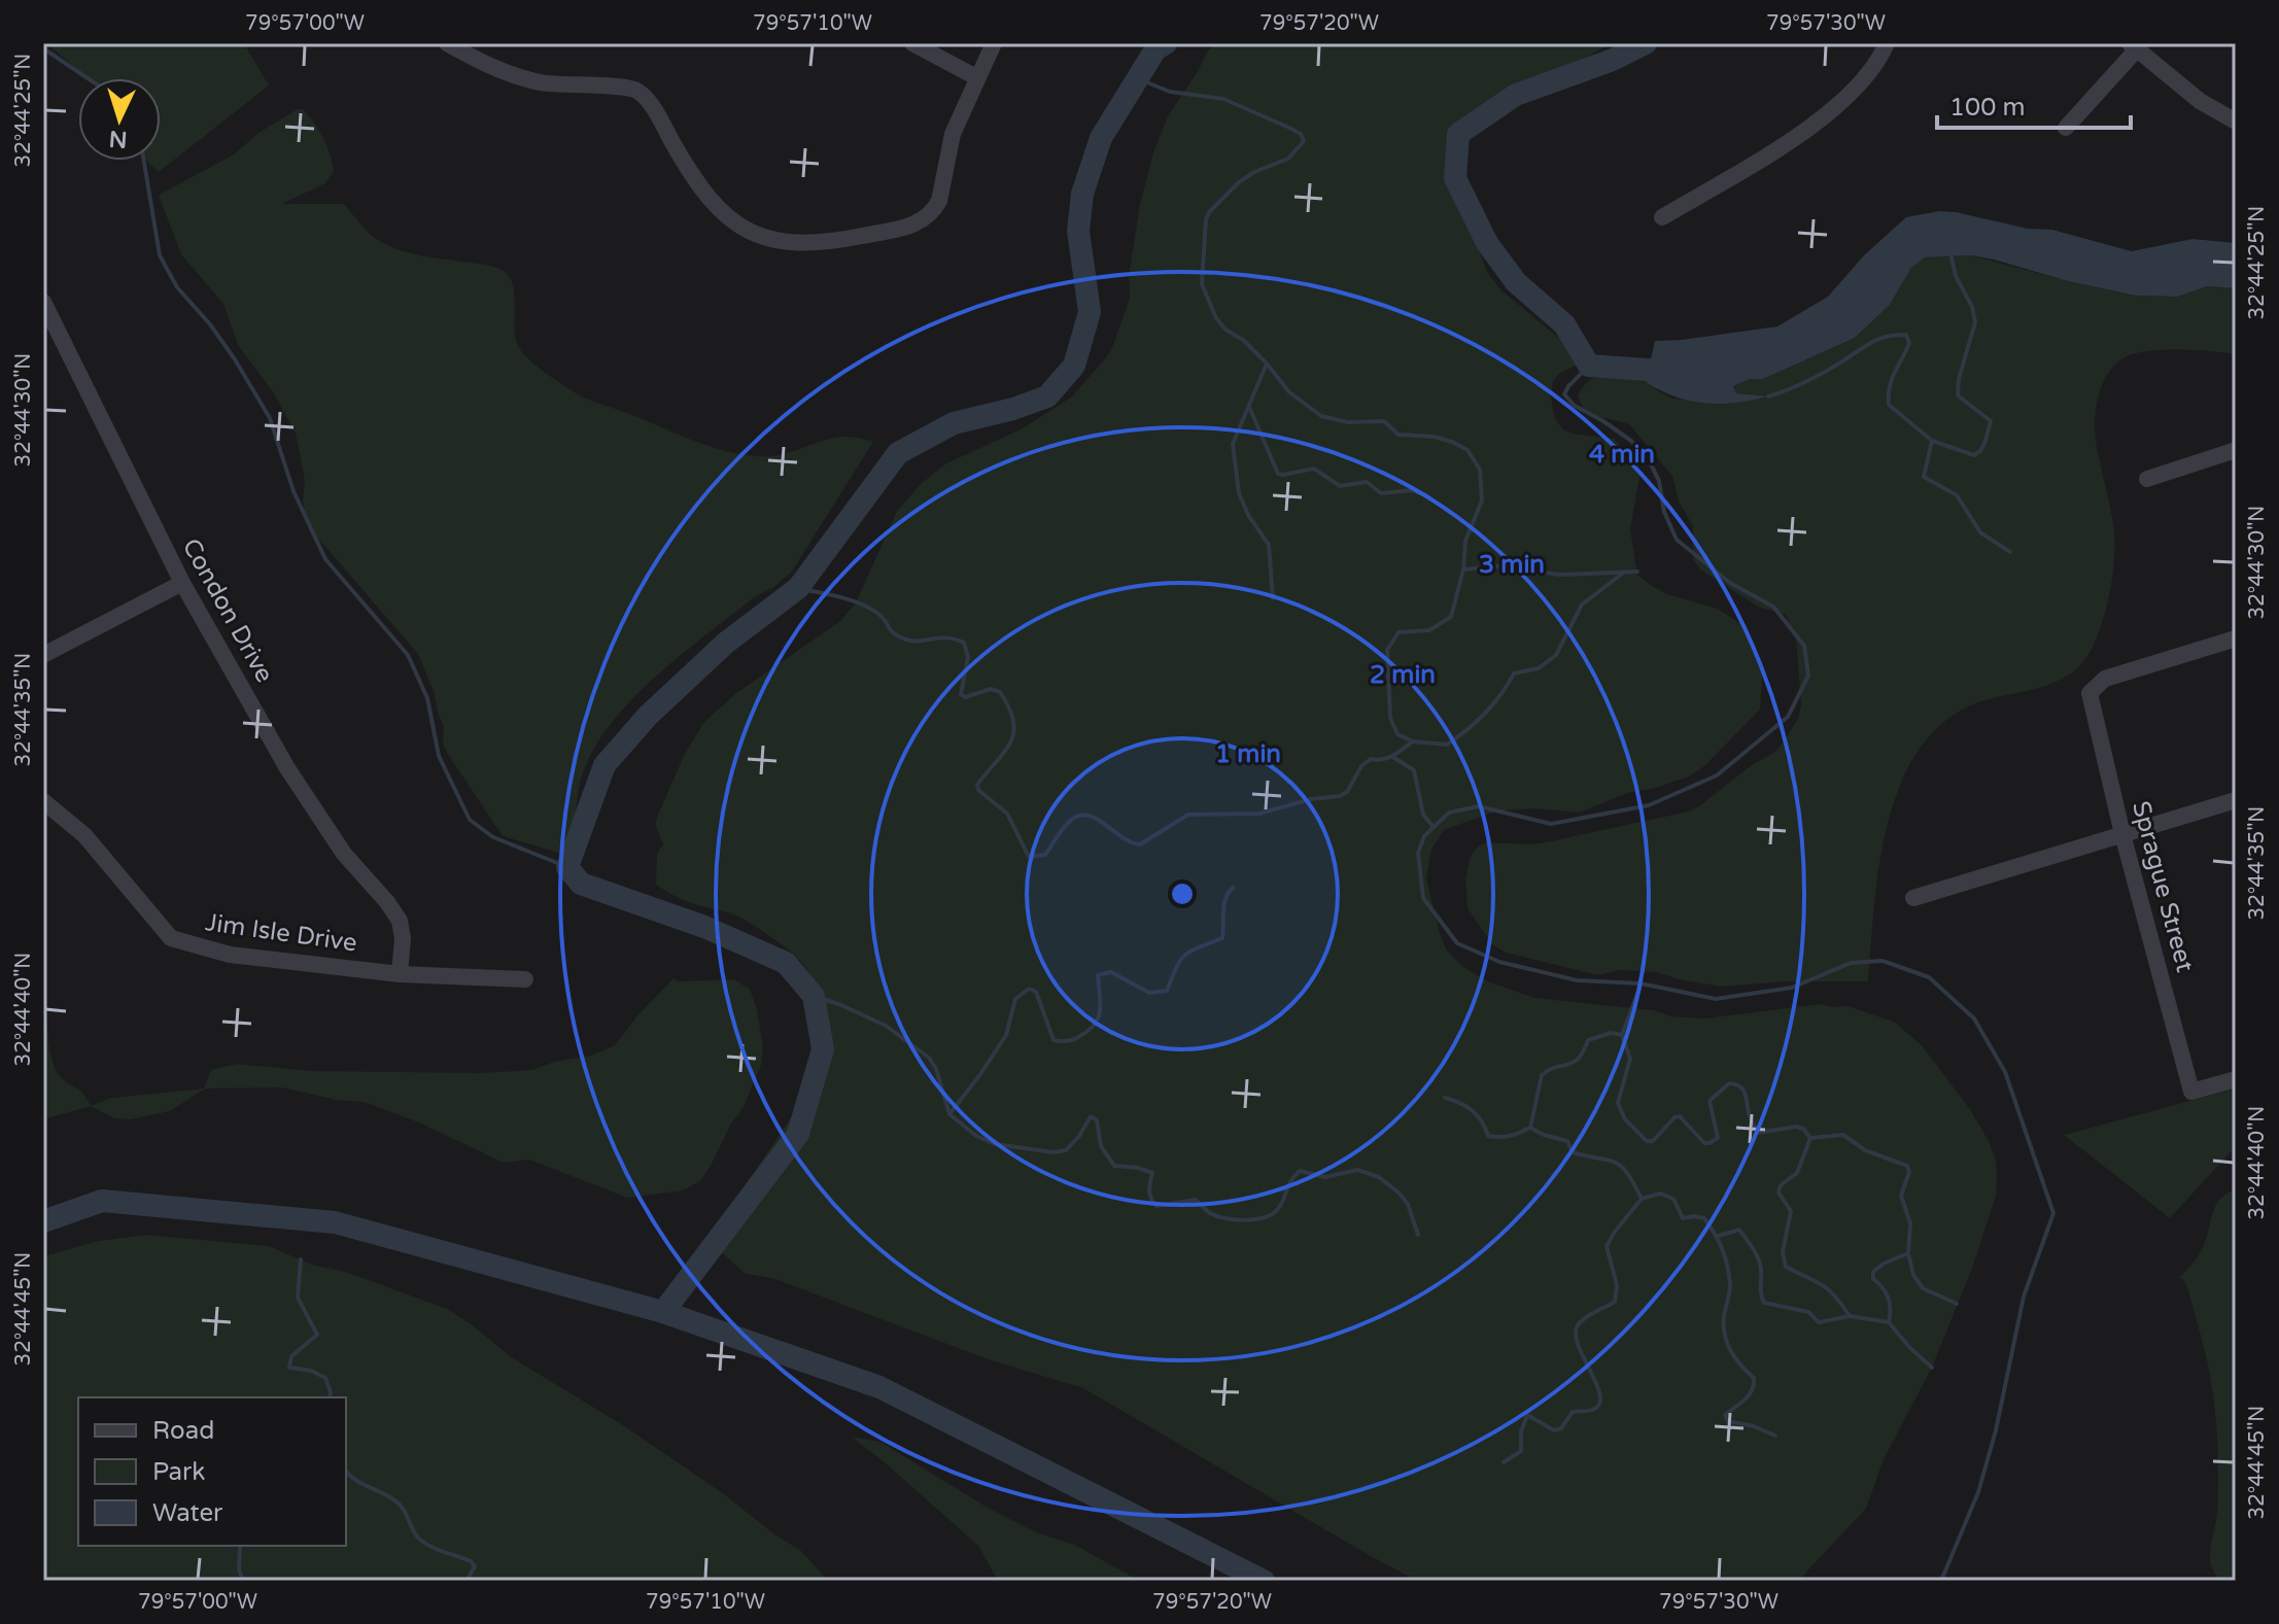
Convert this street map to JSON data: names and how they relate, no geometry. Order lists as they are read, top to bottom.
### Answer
{
  "streets": {
    "street": ["Condon Drive", "Sprague Street", "Jim Isle Drive"]
  },
  "crossings": [
    ["Condon Drive", "Jim Isle Drive"]
  ],
  "legend": ["Road", "Park", "Water"],
  "scale_bar": "100 m",
  "north": "bottom",
  "coordinates": [
    "79°57'00\"W",
    "79°57'10\"W",
    "79°57'20\"W",
    "79°57'30\"W",
    "32°44'25\"N",
    "32°44'30\"N",
    "32°44'35\"N",
    "32°44'40\"N",
    "32°44'45\"N"
  ],
  "rings": [
    "4 min",
    "3 min",
    "2 min",
    "1 min"
  ]
}
